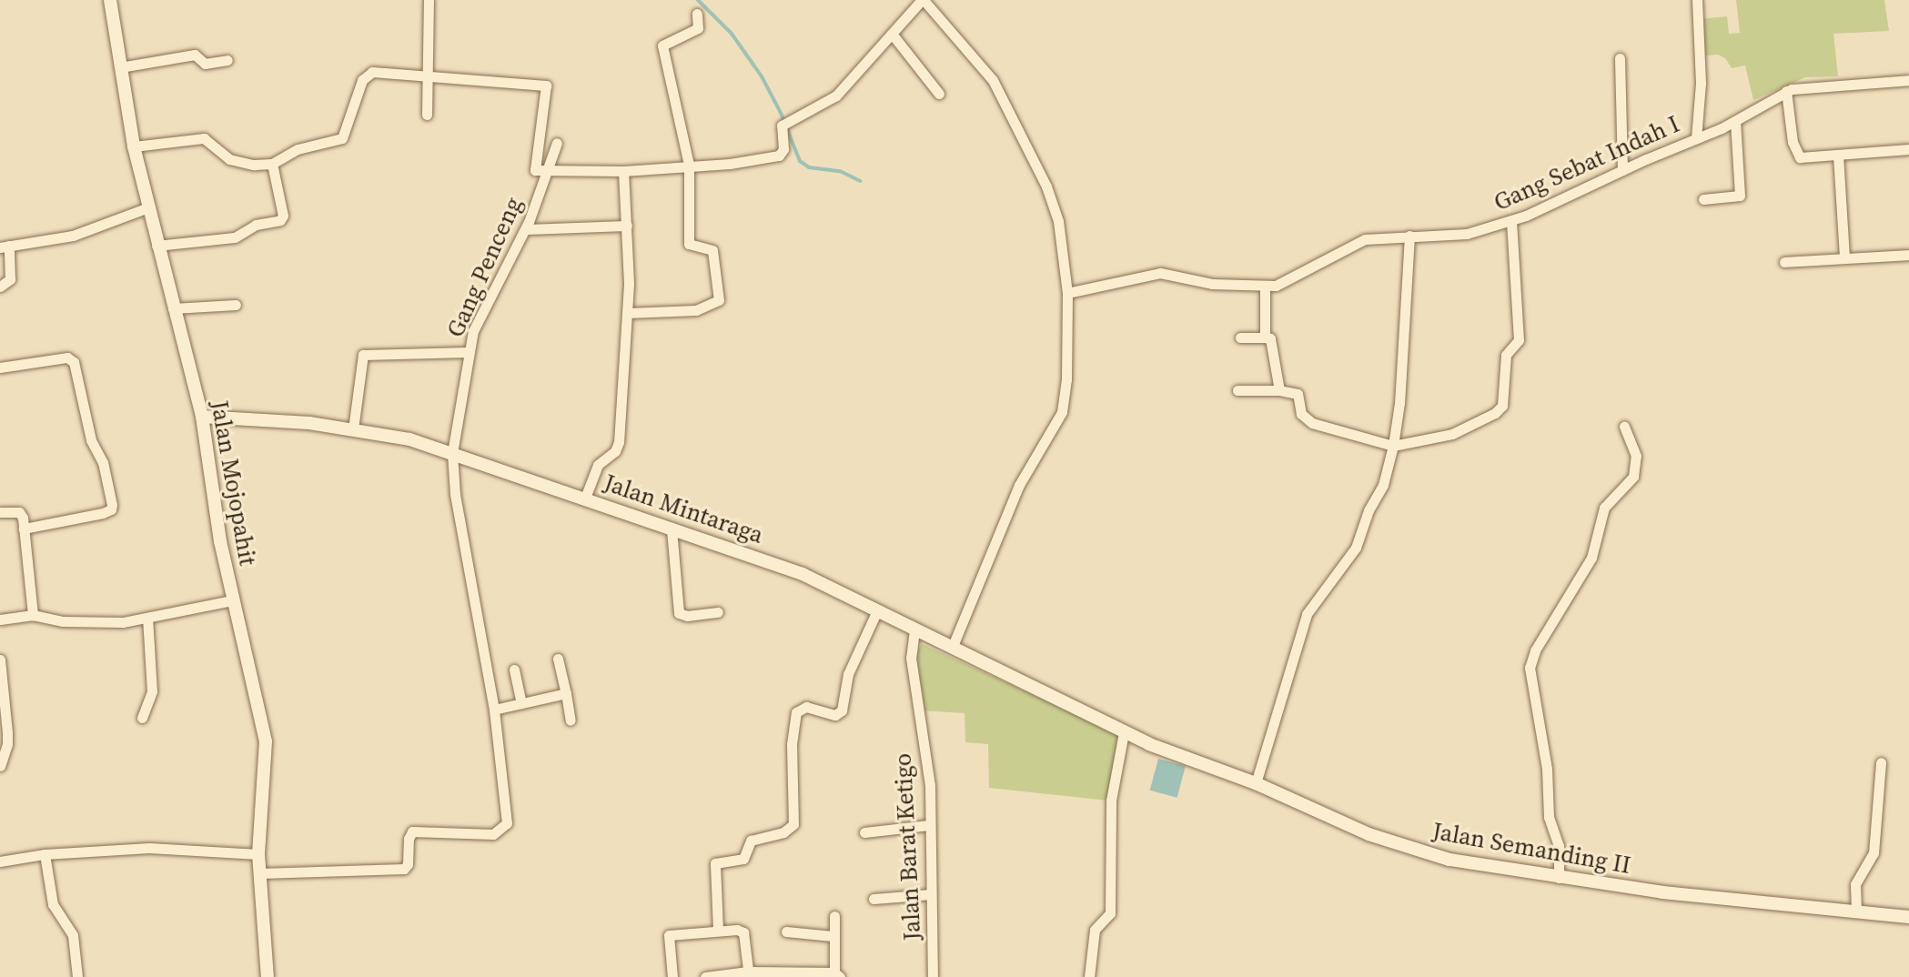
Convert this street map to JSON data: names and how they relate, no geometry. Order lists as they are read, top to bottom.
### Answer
{
  "streets": {
    "street": [
      "Gang Sebat Indah I",
      "Gang Penceng",
      "Jalan Mojopahit",
      "Jalan Mintaraga",
      "Jalan Barat Ketigo",
      "Jalan Semanding II"
    ]
  },
  "crossings": [
    ["Gang Penceng", "Jalan Mojopahit"],
    ["Gang Penceng", "Jalan Mintaraga"],
    ["Jalan Mojopahit", "Jalan Mintaraga"],
    ["Jalan Mintaraga", "Jalan Barat Ketigo"],
    ["Jalan Mintaraga", "Jalan Semanding II"]
  ]
}
